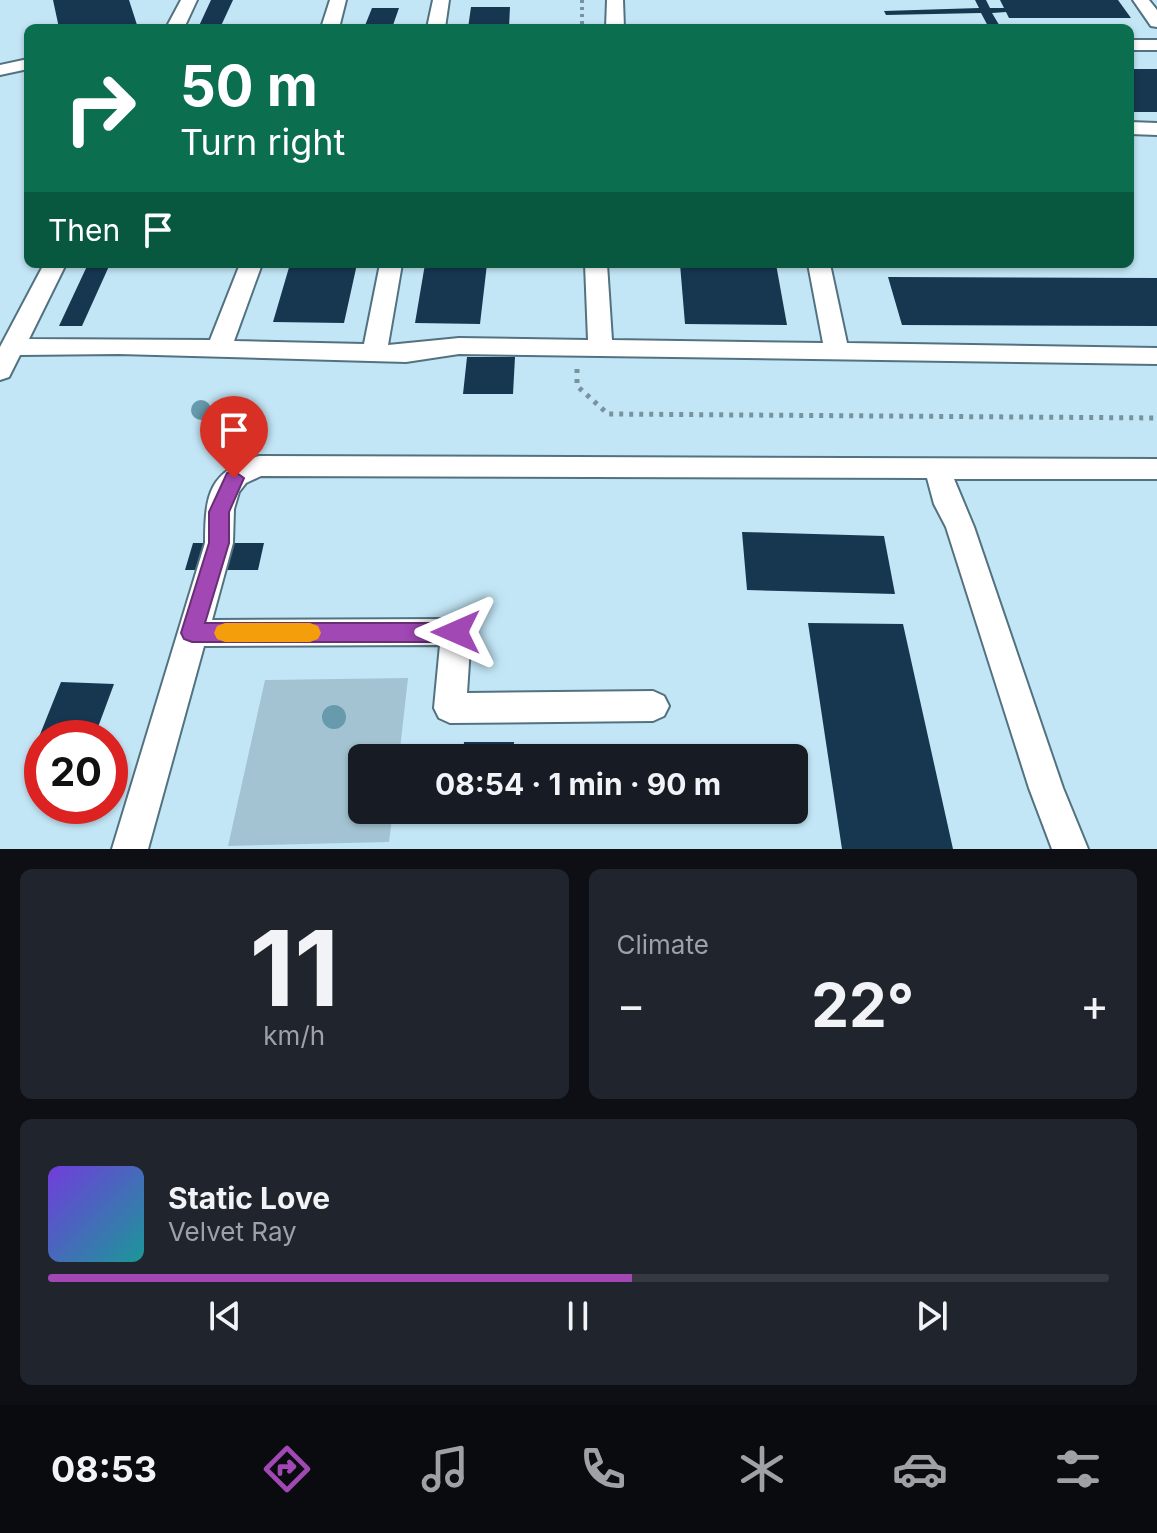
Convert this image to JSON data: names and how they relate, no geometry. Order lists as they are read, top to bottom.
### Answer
{
  "page": {
    "turn": ["50 m", "Turn right"],
    "then": "Then",
    "limit": "20",
    "trip": "08:54 · 1 min · 90 m",
    "tile": [
      ["11", "km/h"],
      "Climate"
    ],
    "heat": ["−", "22°", "+"],
    "song": ["Static Love", "Velvet Ray"],
    "tabs": "08:53"
  }
}
